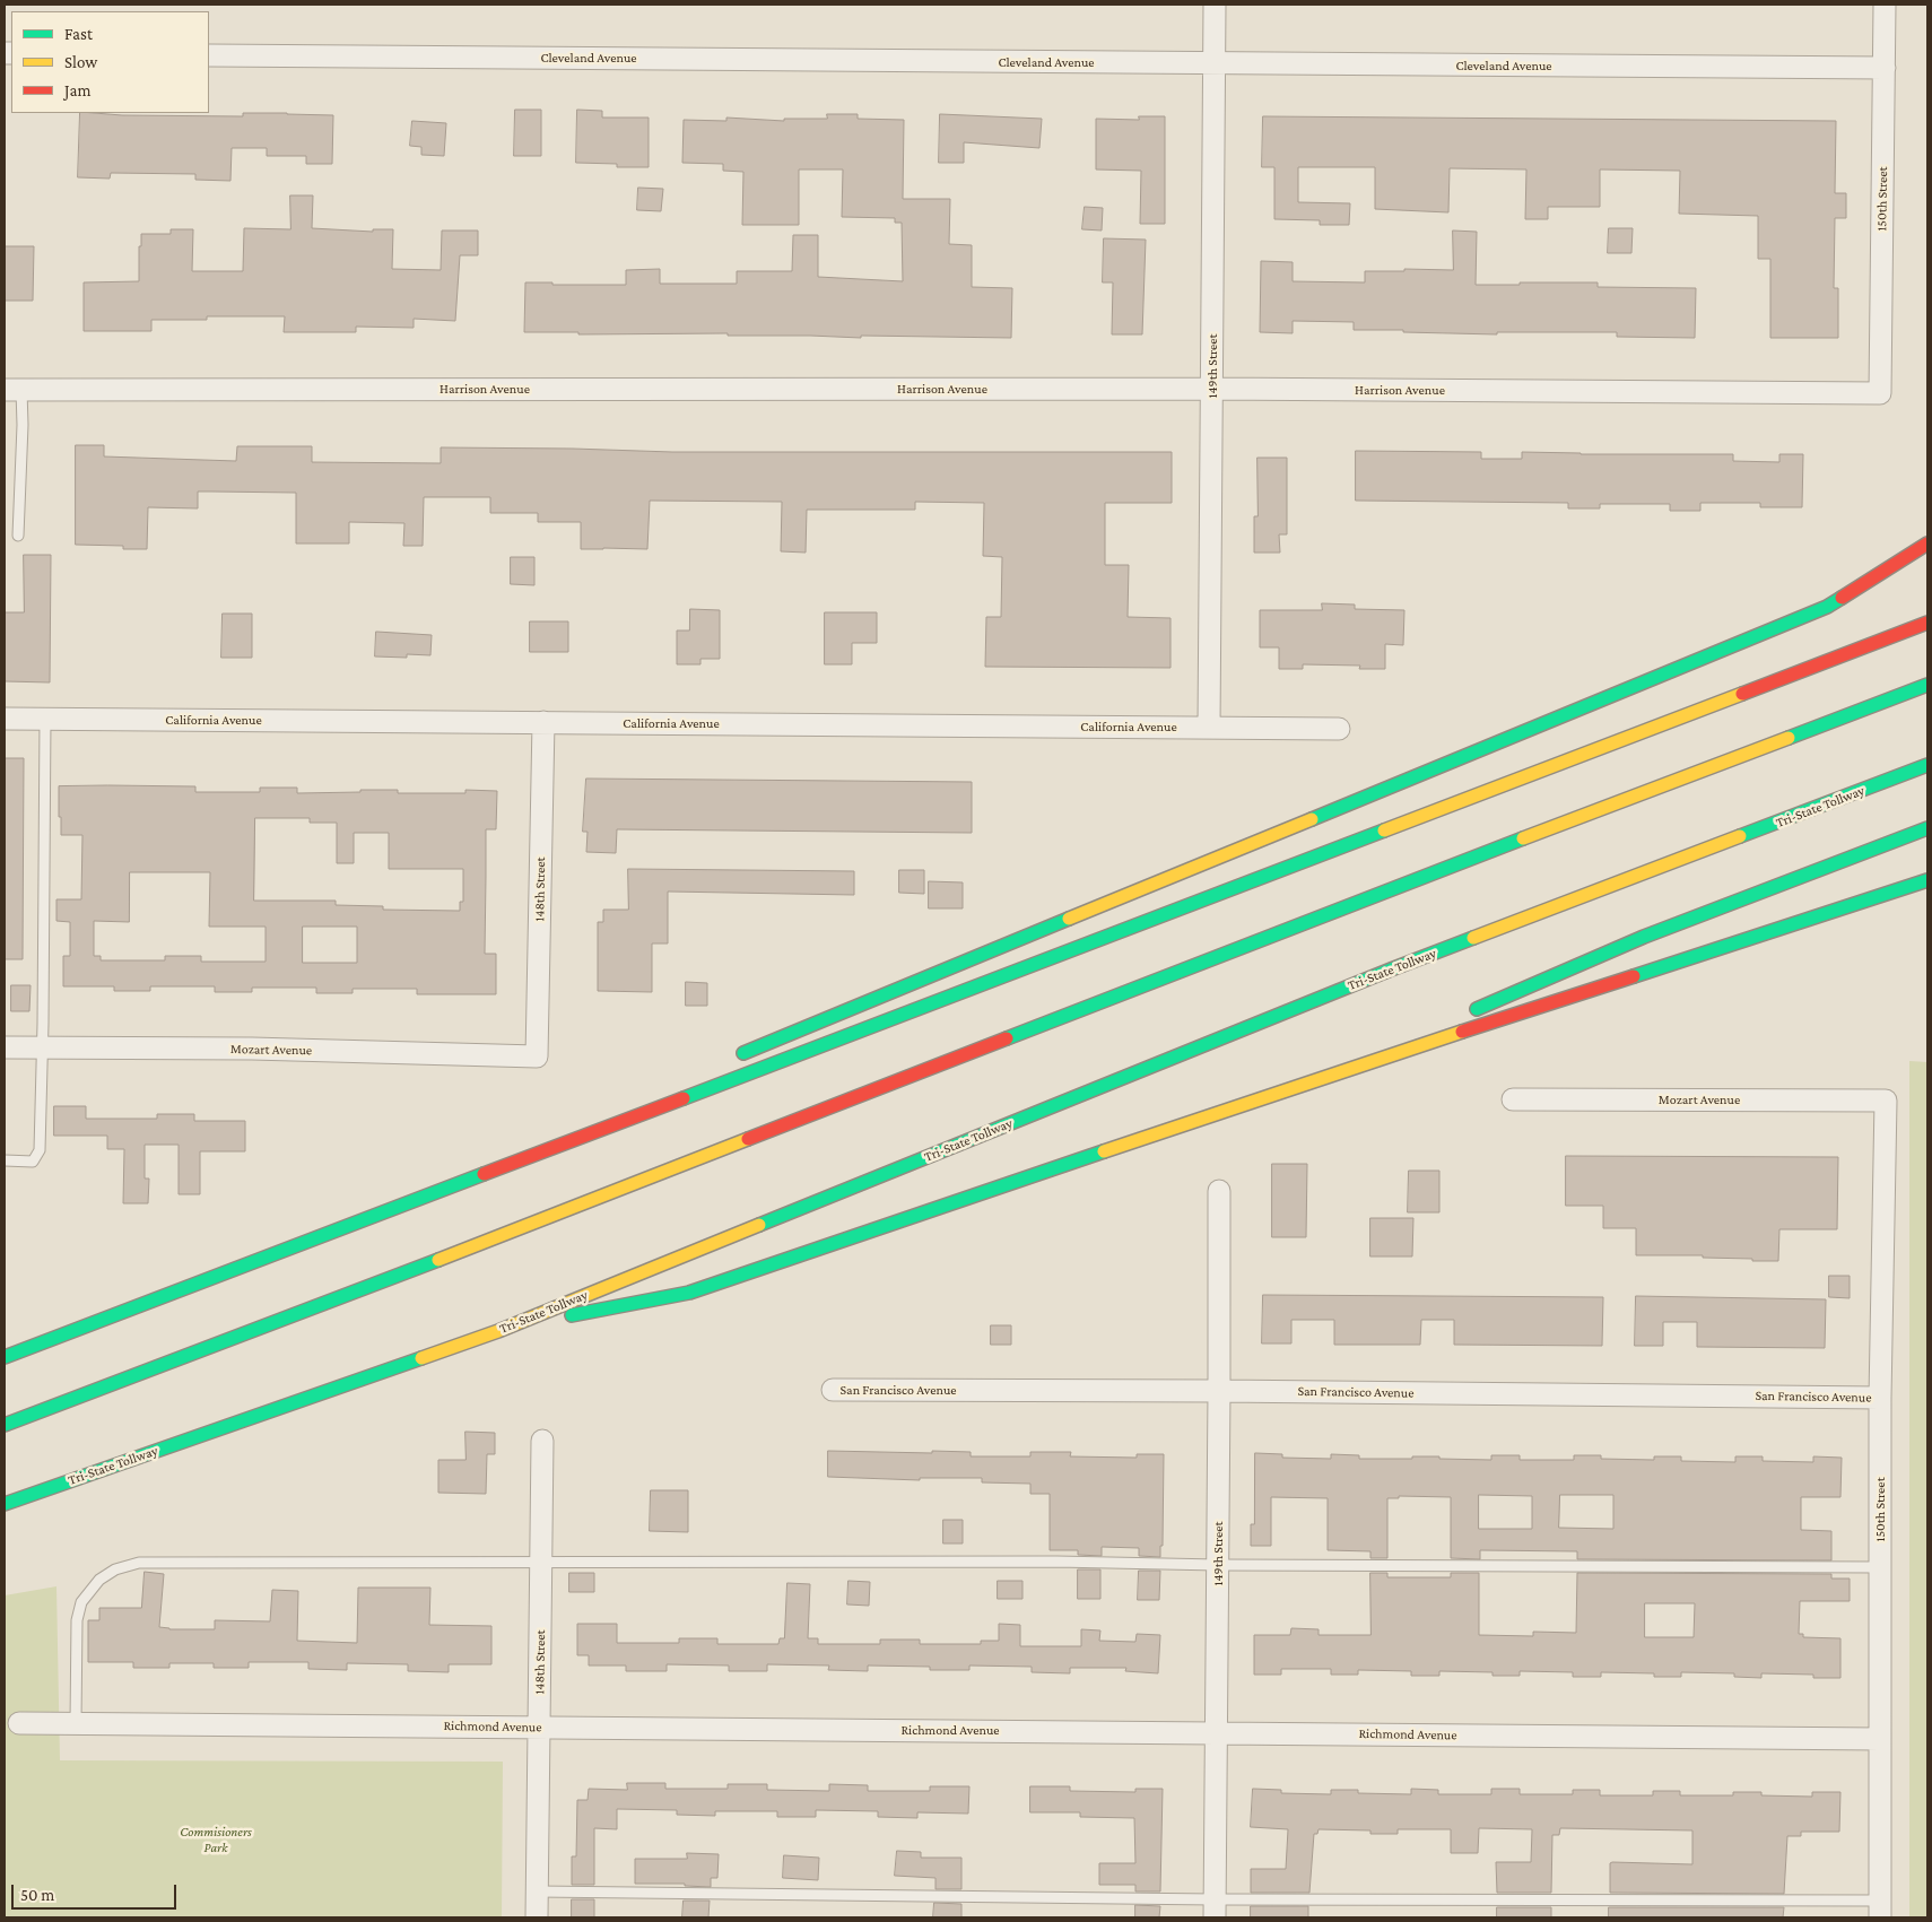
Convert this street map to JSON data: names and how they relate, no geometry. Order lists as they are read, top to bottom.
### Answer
{
  "streets": {
    "highway": ["Tri-State Tollway"],
    "street": [
      "Cleveland Avenue",
      "150th Street",
      "149th Street",
      "Harrison Avenue",
      "California Avenue",
      "148th Street",
      "Mozart Avenue",
      "San Francisco Avenue",
      "Richmond Avenue"
    ]
  },
  "crossings": [
    ["Cleveland Avenue", "150th Street"],
    ["Cleveland Avenue", "149th Street"],
    ["150th Street", "Harrison Avenue"],
    ["150th Street", "Mozart Avenue"],
    ["150th Street", "San Francisco Avenue"],
    ["150th Street", "Richmond Avenue"],
    ["149th Street", "Harrison Avenue"],
    ["149th Street", "California Avenue"],
    ["149th Street", "San Francisco Avenue"],
    ["149th Street", "Richmond Avenue"],
    ["California Avenue", "148th Street"],
    ["148th Street", "Mozart Avenue"],
    ["148th Street", "Richmond Avenue"]
  ],
  "parks": ["Commisioners Park"],
  "legend": ["Fast", "Slow", "Jam"],
  "scale_bar": "50 m"
}
